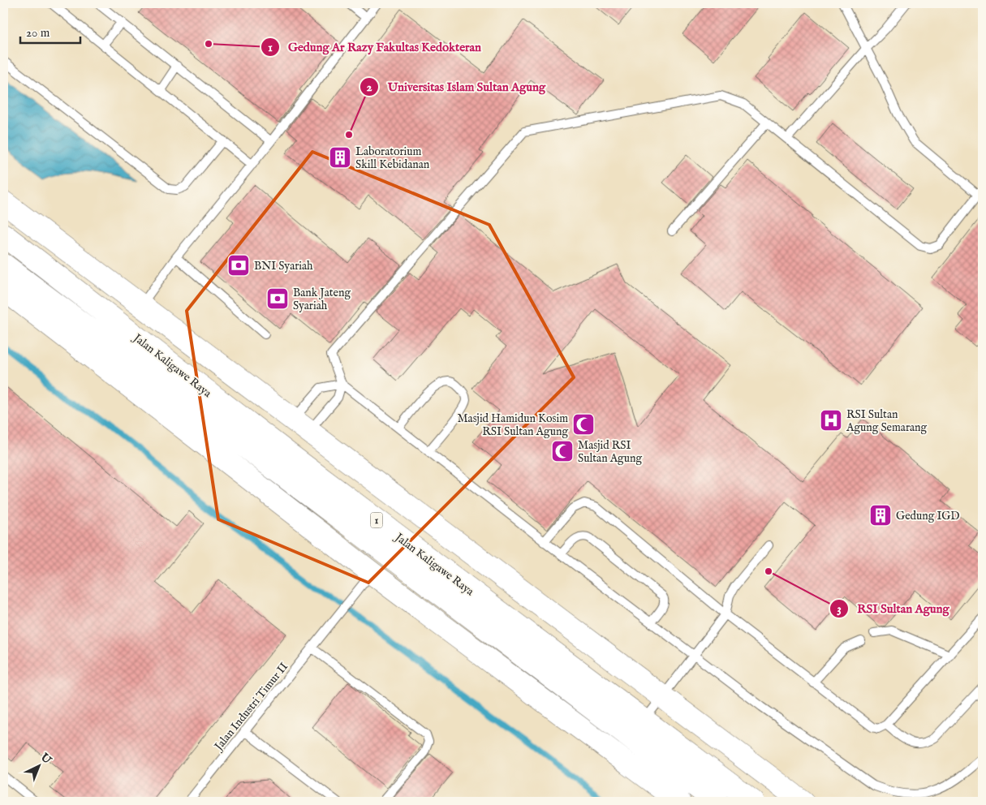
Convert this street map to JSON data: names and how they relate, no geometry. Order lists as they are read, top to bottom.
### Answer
{
  "streets": {
    "highway": ["Jalan Kaligawe Raya", "1"],
    "lane": ["Jalan Industri Timur II"]
  },
  "places": {
    "other": ["Gedung Ar Razy Fakultas Kedokteran", "Universitas Islam Sultan Agung", "RSI Sultan Agung"],
    "building": ["Laboratorium Skill Kebidanan", "Gedung IGD"],
    "bank": ["BNI Syariah", "Bank Jateng Syariah"],
    "hospital": ["RSI Sultan Agung Semarang"],
    "mosque": ["Masjid Hamidun Kosim RSI Sultan Agung", "Masjid RSI Sultan Agung"]
  },
  "scale_bar": "20 m",
  "north": "top right"
}
